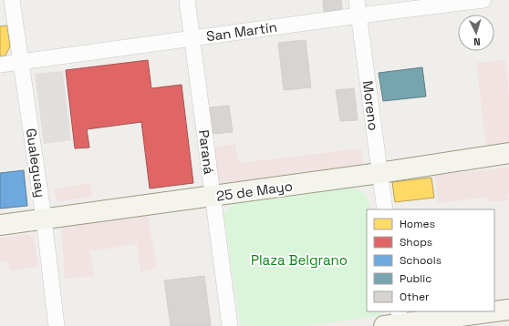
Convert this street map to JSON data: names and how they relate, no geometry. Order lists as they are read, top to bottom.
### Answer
{
  "streets": {
    "street": [
      "San Martín",
      "Moreno",
      "Paraná",
      "Gualeguay",
      "25 de Mayo"
    ]
  },
  "crossings": [
    ["San Martín", "Moreno"],
    ["San Martín", "Paraná"],
    ["San Martín", "Gualeguay"],
    ["Moreno", "25 de Mayo"],
    ["Paraná", "25 de Mayo"],
    ["Gualeguay", "25 de Mayo"]
  ],
  "parks": ["Plaza Belgrano"],
  "legend": [
    "Homes",
    "Shops",
    "Schools",
    "Public",
    "Other"
  ],
  "north": "bottom"
}
